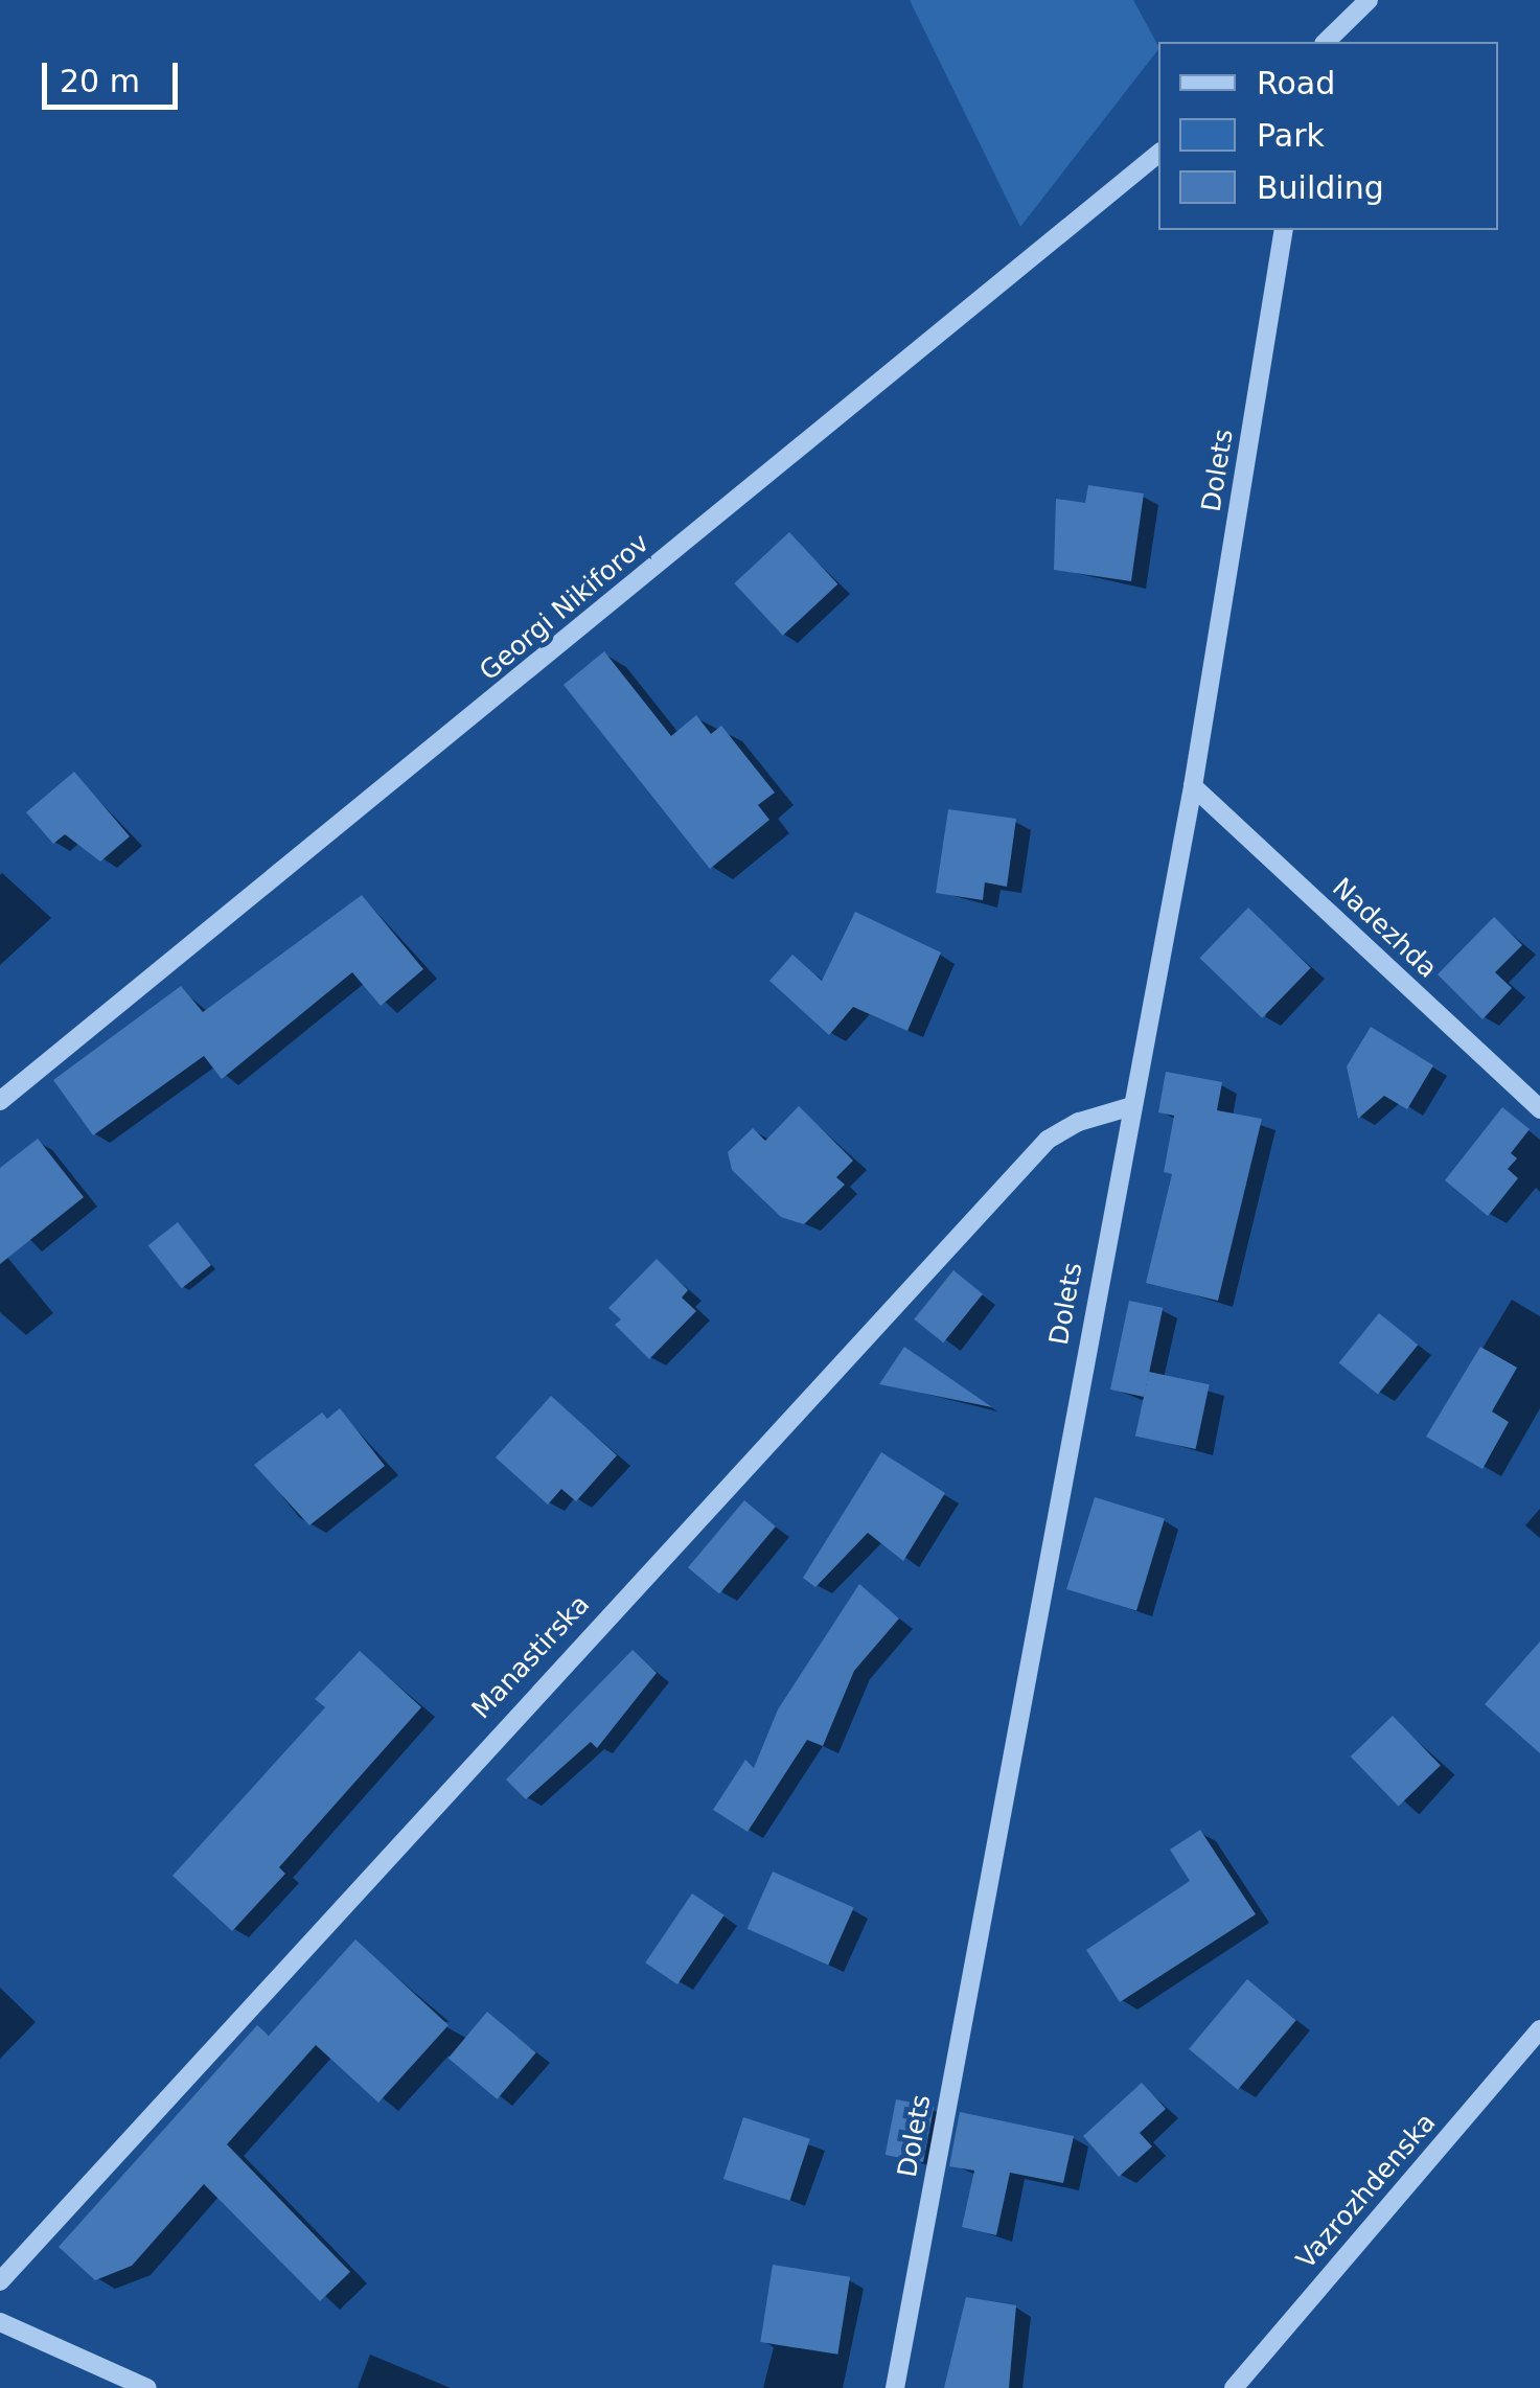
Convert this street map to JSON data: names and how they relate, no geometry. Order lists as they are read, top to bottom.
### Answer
{
  "streets": {
    "street": [
      "Dolets",
      "Georgi Nikiforov",
      "Nadezhda",
      "Manastirska",
      "Vazrozhdenska"
    ]
  },
  "crossings": [
    ["Dolets", "Nadezhda"],
    ["Dolets", "Manastirska"]
  ],
  "legend": ["Road", "Park", "Building"],
  "scale_bar": "20 m"
}
